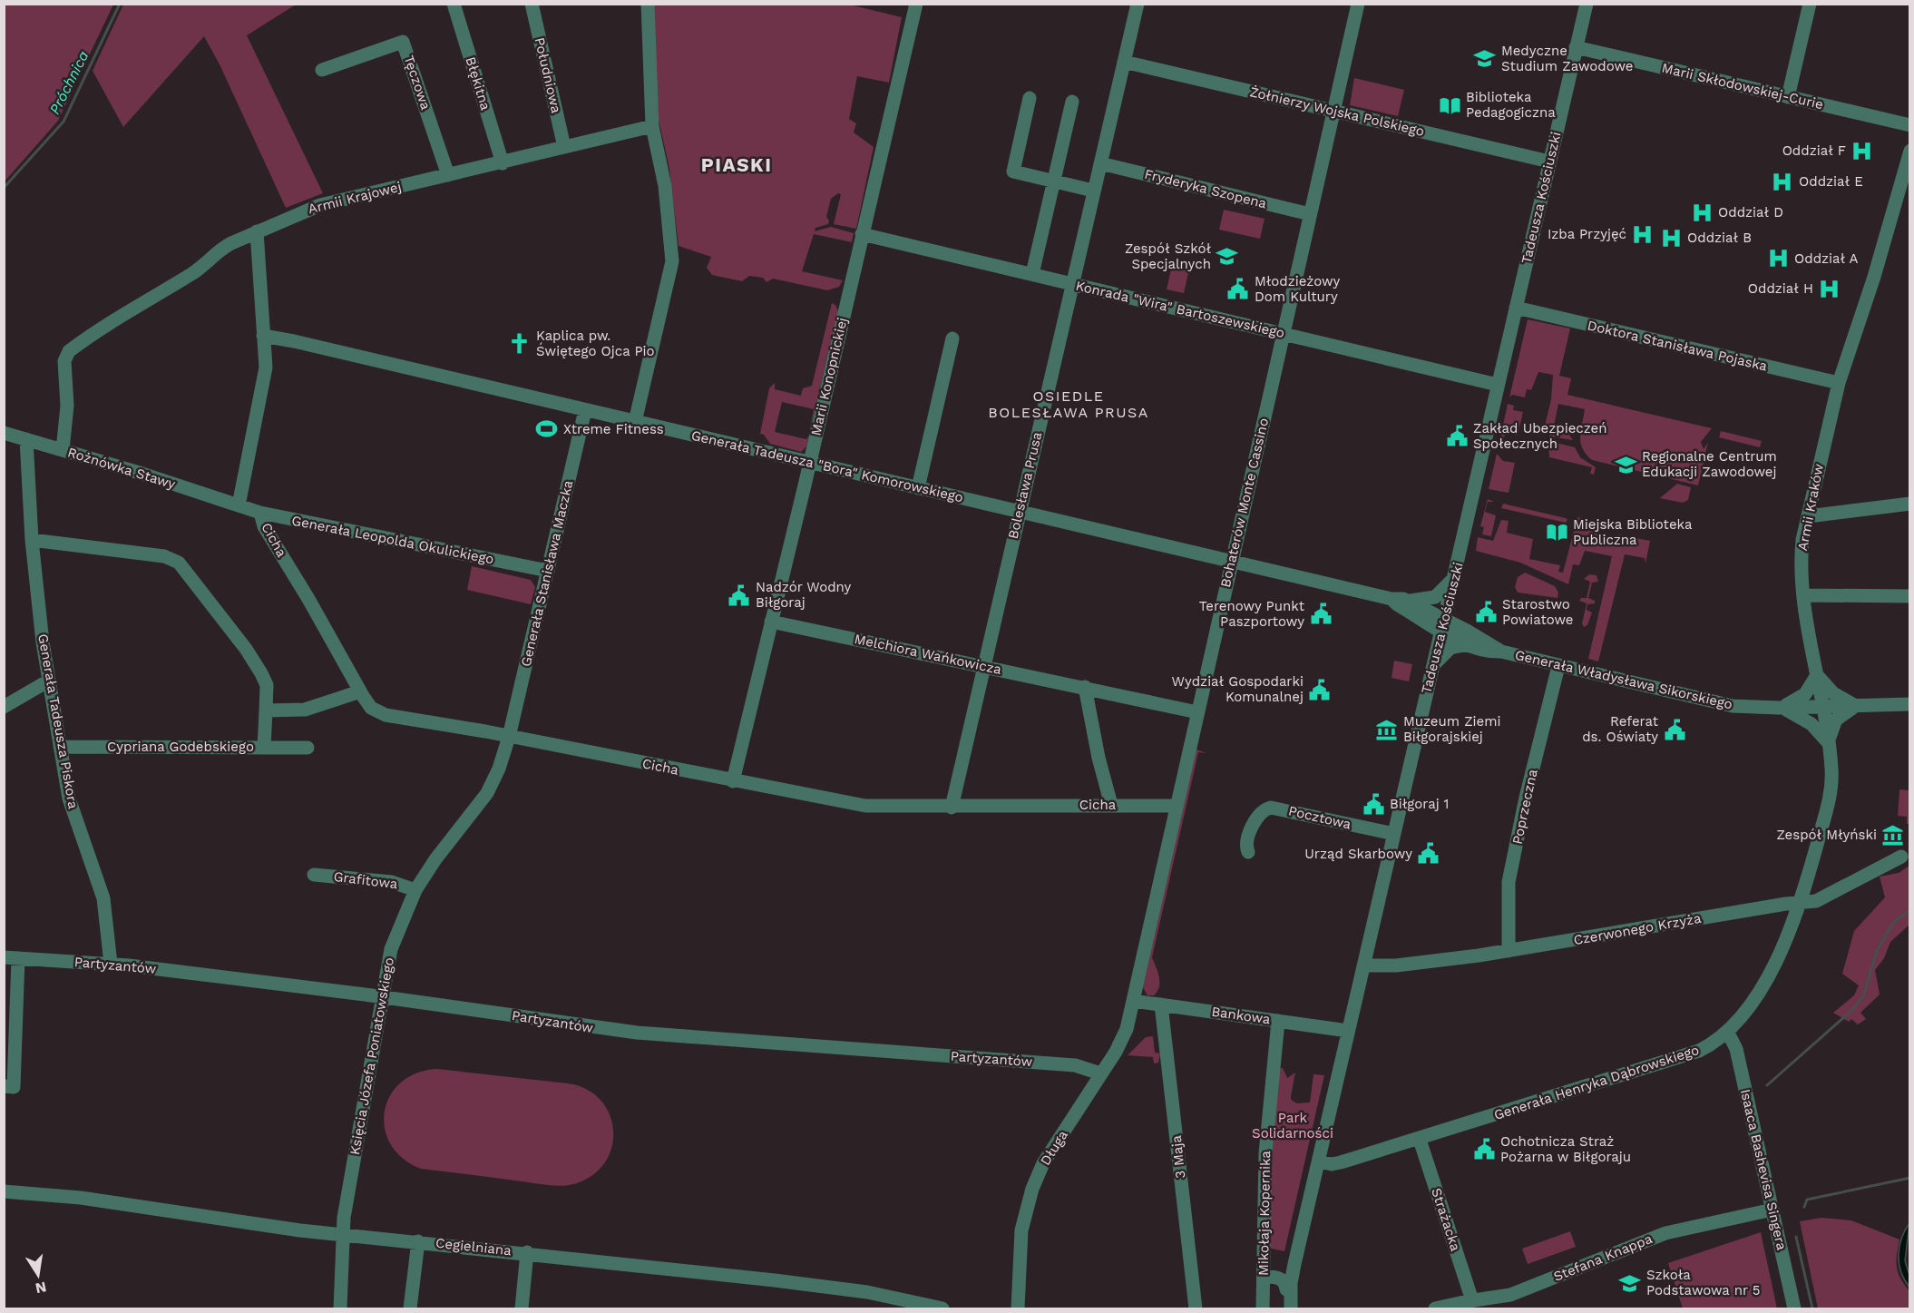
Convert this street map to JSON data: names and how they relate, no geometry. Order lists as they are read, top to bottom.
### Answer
{
  "streets": {
    "street": [
      "Południowa",
      "Tęczowa",
      "Błękitna",
      "Marii Skłodowskiej-Curie",
      "Żołnierzy Wojska Polskiego",
      "Fryderyka Szopena",
      "Armii Krajowej",
      "Tadeusza Kościuszki",
      "Konrada \"Wira\" Bartoszewskiego",
      "Doktora Stanisława Pojaska",
      "Marii Konopnickiej",
      "Generała Tadeusza \"Bora\" Komorowskiego",
      "Rożnówka Stawy",
      "Bolesława Prusa",
      "Bohaterów Monte Cassino",
      "Armii Kraków",
      "Cicha",
      "Generała Leopolda Okulickiego",
      "Generała Stanisława Maczka",
      "Melchiora Wańkowicza",
      "Generała Władysława Sikorskiego",
      "Generała Tadeusza Piskora",
      "Cypriana Godebskiego",
      "Poprzeczna",
      "Pocztowa",
      "Grafitowa",
      "Czerwonego Krzyża",
      "Partyzantów",
      "Bankowa",
      "Księcia Józefa Poniatowskiego",
      "Generała Henryka Dąbrowskiego",
      "Długa",
      "3 Maja",
      "Isaaca Bashevisa Singera",
      "Mikołaja Kopernika",
      "Strażacka",
      "Cegielniana",
      "Stefana Knappa"
    ]
  },
  "crossings": [
    ["Południowa", "Armii Krajowej"],
    ["Tęczowa", "Armii Krajowej"],
    ["Błękitna", "Armii Krajowej"],
    ["Marii Skłodowskiej-Curie", "Tadeusza Kościuszki"],
    ["Żołnierzy Wojska Polskiego", "Tadeusza Kościuszki"],
    ["Żołnierzy Wojska Polskiego", "Bolesława Prusa"],
    ["Żołnierzy Wojska Polskiego", "Bohaterów Monte Cassino"],
    ["Fryderyka Szopena", "Bolesława Prusa"],
    ["Fryderyka Szopena", "Bohaterów Monte Cassino"],
    ["Armii Krajowej", "Rożnówka Stawy"],
    ["Tadeusza Kościuszki", "Konrada \"Wira\" Bartoszewskiego"],
    ["Tadeusza Kościuszki", "Doktora Stanisława Pojaska"],
    ["Tadeusza Kościuszki", "Generała Tadeusza \"Bora\" Komorowskiego"],
    ["Tadeusza Kościuszki", "Generała Władysława Sikorskiego"],
    ["Tadeusza Kościuszki", "Pocztowa"],
    ["Tadeusza Kościuszki", "Czerwonego Krzyża"],
    ["Tadeusza Kościuszki", "Bankowa"],
    ["Tadeusza Kościuszki", "Generała Henryka Dąbrowskiego"],
    ["Konrada \"Wira\" Bartoszewskiego", "Marii Konopnickiej"],
    ["Konrada \"Wira\" Bartoszewskiego", "Bolesława Prusa"],
    ["Konrada \"Wira\" Bartoszewskiego", "Bohaterów Monte Cassino"],
    ["Doktora Stanisława Pojaska", "Armii Kraków"],
    ["Marii Konopnickiej", "Generała Tadeusza \"Bora\" Komorowskiego"],
    ["Marii Konopnickiej", "Cicha"],
    ["Marii Konopnickiej", "Melchiora Wańkowicza"],
    ["Generała Tadeusza \"Bora\" Komorowskiego", "Bolesława Prusa"],
    ["Generała Tadeusza \"Bora\" Komorowskiego", "Bohaterów Monte Cassino"],
    ["Generała Tadeusza \"Bora\" Komorowskiego", "Generała Stanisława Maczka"],
    ["Generała Tadeusza \"Bora\" Komorowskiego", "Generała Władysława Sikorskiego"],
    ["Rożnówka Stawy", "Generała Leopolda Okulickiego"],
    ["Bolesława Prusa", "Cicha"],
    ["Bolesława Prusa", "Melchiora Wańkowicza"],
    ["Bohaterów Monte Cassino", "Cicha"],
    ["Bohaterów Monte Cassino", "Melchiora Wańkowicza"],
    ["Bohaterów Monte Cassino", "Bankowa"],
    ["Bohaterów Monte Cassino", "Długa"],
    ["Armii Kraków", "Generała Władysława Sikorskiego"],
    ["Armii Kraków", "Czerwonego Krzyża"],
    ["Armii Kraków", "Generała Henryka Dąbrowskiego"],
    ["Cicha", "Generała Leopolda Okulickiego"],
    ["Cicha", "Generała Stanisława Maczka"],
    ["Cicha", "Księcia Józefa Poniatowskiego"],
    ["Generała Leopolda Okulickiego", "Generała Stanisława Maczka"],
    ["Generała Stanisława Maczka", "Księcia Józefa Poniatowskiego"],
    ["Generała Władysława Sikorskiego", "Poprzeczna"],
    ["Generała Tadeusza Piskora", "Cypriana Godebskiego"],
    ["Generała Tadeusza Piskora", "Partyzantów"],
    ["Poprzeczna", "Czerwonego Krzyża"],
    ["Grafitowa", "Księcia Józefa Poniatowskiego"],
    ["Czerwonego Krzyża", "Generała Henryka Dąbrowskiego"],
    ["Partyzantów", "Księcia Józefa Poniatowskiego"],
    ["Partyzantów", "Długa"],
    ["Bankowa", "Długa"],
    ["Bankowa", "3 Maja"],
    ["Bankowa", "Mikołaja Kopernika"],
    ["Księcia Józefa Poniatowskiego", "Cegielniana"],
    ["Generała Henryka Dąbrowskiego", "Isaaca Bashevisa Singera"],
    ["Generała Henryka Dąbrowskiego", "Strażacka"],
    ["Isaaca Bashevisa Singera", "Stefana Knappa"],
    ["Strażacka", "Stefana Knappa"]
  ],
  "districts": ["PIASKI", "OSIEDLE BOLESŁAWA PRUSA"],
  "water": ["Próchnica"],
  "parks": ["Park Solidarności"],
  "places": {
    "school or university": [
      "Medyczne Studium Zawodowe",
      "Zespół Szkół Specjalnych",
      "Regionalne Centrum Edukacji Zawodowej",
      "Szkoła Podstawowa nr 5"
    ],
    "library": ["Biblioteka Pedagogiczna", "Miejska Biblioteka Publiczna"],
    "hospital": [
      "Oddział F",
      "Oddział E",
      "Oddział D",
      "Izba Przyjęć",
      "Oddział B",
      "Oddział A",
      "Oddział H"
    ],
    "public building": [
      "Młodzieżowy Dom Kultury",
      "Zakład Ubezpieczeń Społecznych",
      "Nadzór Wodny Biłgoraj",
      "Starostwo Powiatowe",
      "Terenowy Punkt Paszportowy",
      "Wydział Gospodarki Komunalnej",
      "Referat ds. Oświaty",
      "Biłgoraj 1",
      "Urząd Skarbowy",
      "Ochotnicza Straż Pożarna w Biłgoraju"
    ],
    "church": ["Kaplica pw. Świętego Ojca Pio"],
    "sports": ["Xtreme Fitness"],
    "museum": ["Muzeum Ziemi Biłgorajskiej", "Zespół Młyński"]
  },
  "north": "bottom"
}
